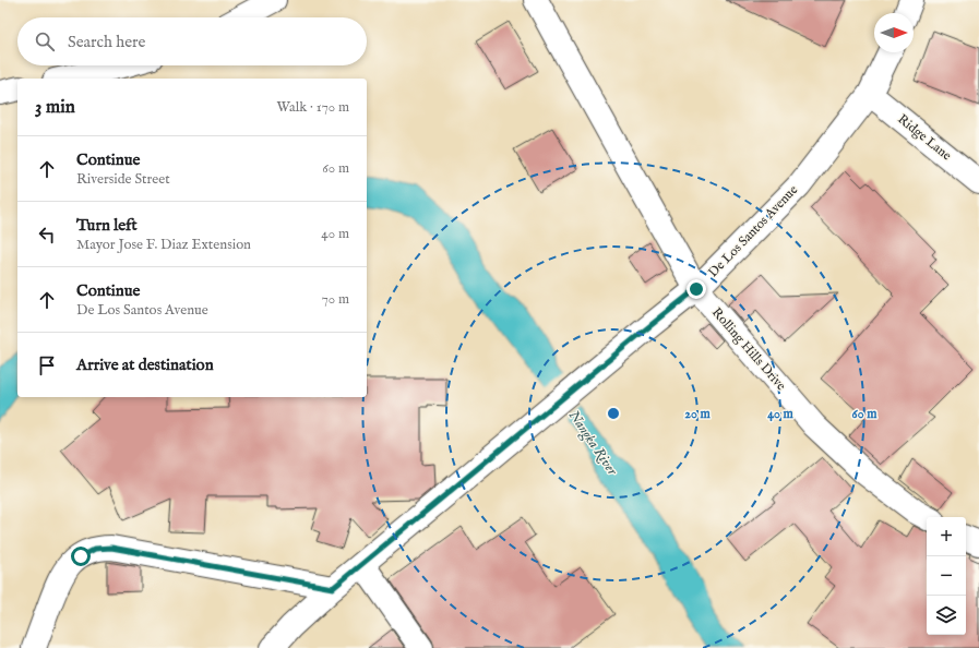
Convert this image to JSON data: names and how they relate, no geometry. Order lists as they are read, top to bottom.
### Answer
{
  "streets": {
    "street": ["Ridge Lane", "De Los Santos Avenue", "Rolling Hills Drive"]
  },
  "crossings": [
    ["Ridge Lane", "De Los Santos Avenue"],
    ["De Los Santos Avenue", "Rolling Hills Drive"]
  ],
  "water": ["Nangka River"],
  "north": "right",
  "page": {
    "search": "Search here",
    "heading": ["3 min", "Walk · 170 m"],
    "list": [
      ["Continue", "Riverside Street", "60 m"],
      ["Turn left", "Mayor Jose F. Diaz Extension", "40 m"],
      ["Continue", "De Los Santos Avenue", "70 m"],
      "Arrive at destination"
    ],
    "map_buttons": ["+", "−"]
  },
  "rings": ["20 m", "40 m", "60 m"]
}
